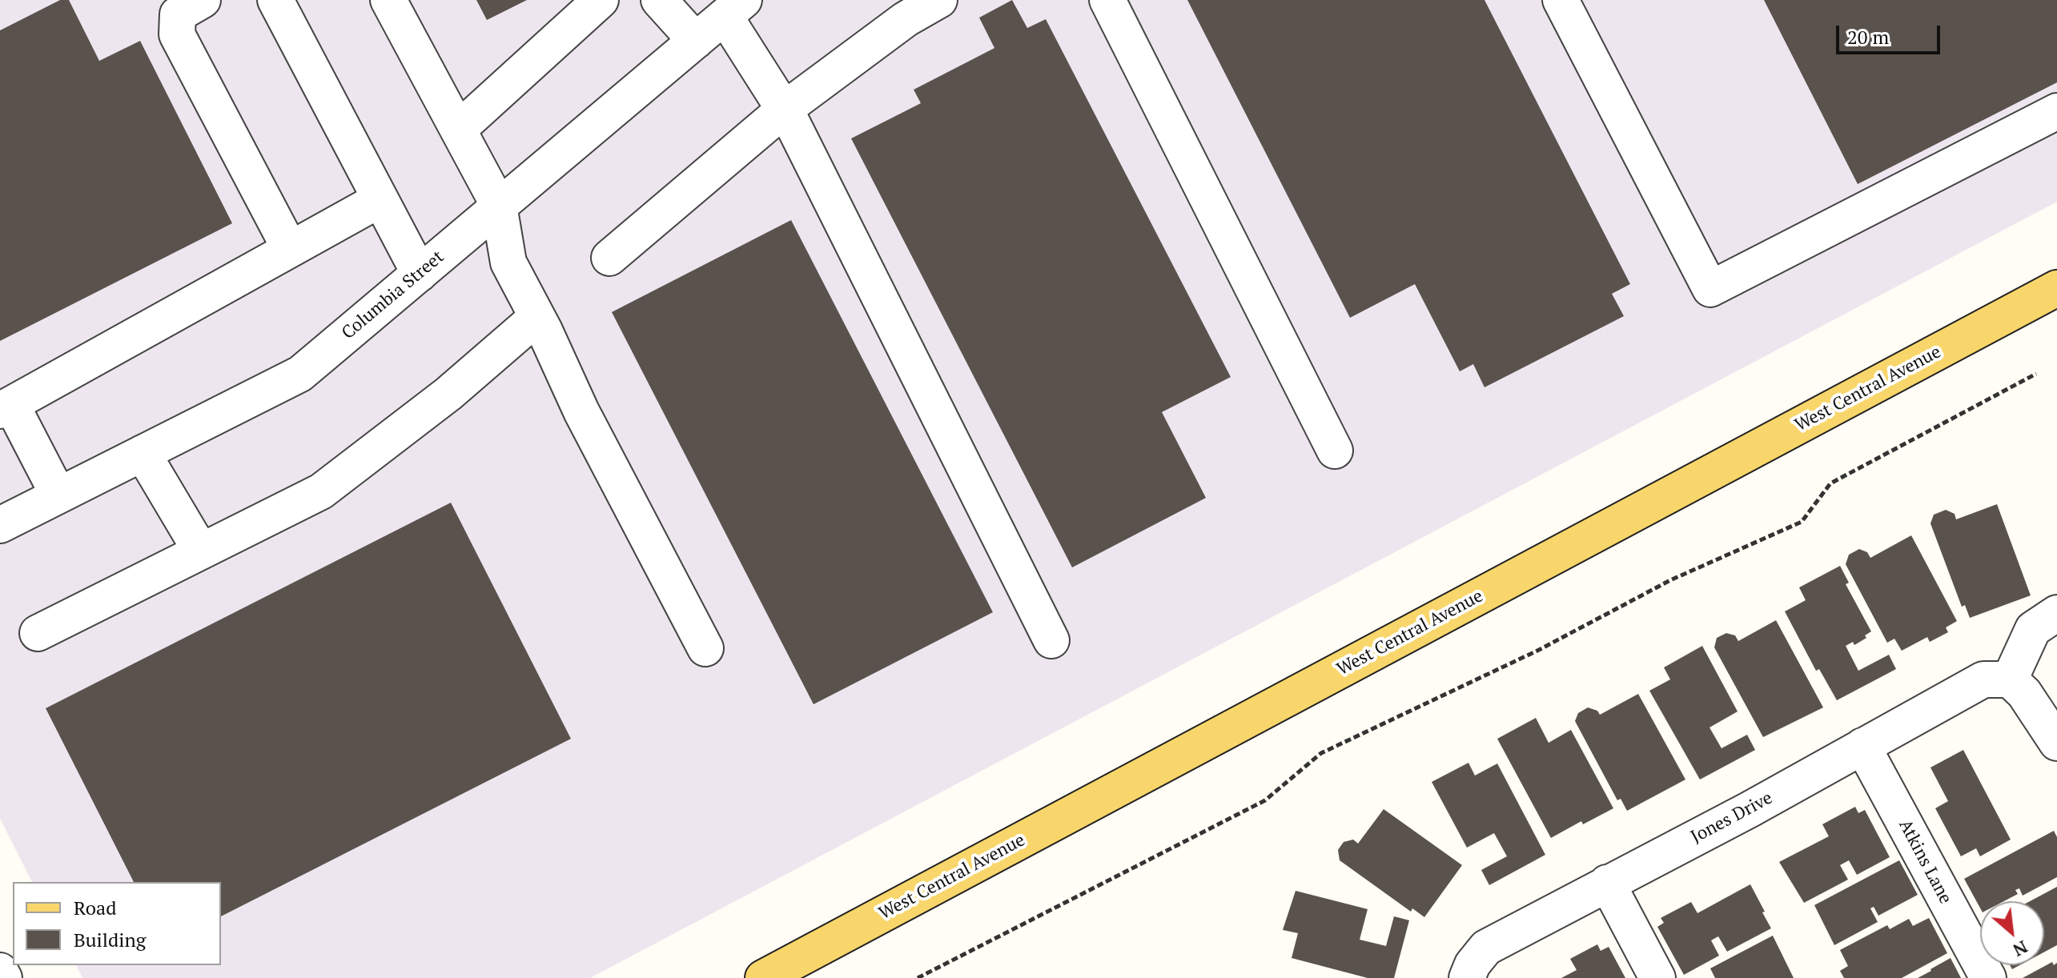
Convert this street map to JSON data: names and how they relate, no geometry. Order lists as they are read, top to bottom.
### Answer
{
  "streets": {
    "main road": ["West Central Avenue"],
    "street": ["Columbia Street", "Jones Drive", "Atkins Lane"]
  },
  "crossings": [
    ["Jones Drive", "Atkins Lane"]
  ],
  "legend": ["Road", "Building"],
  "scale_bar": "20 m",
  "north": "bottom right"
}
